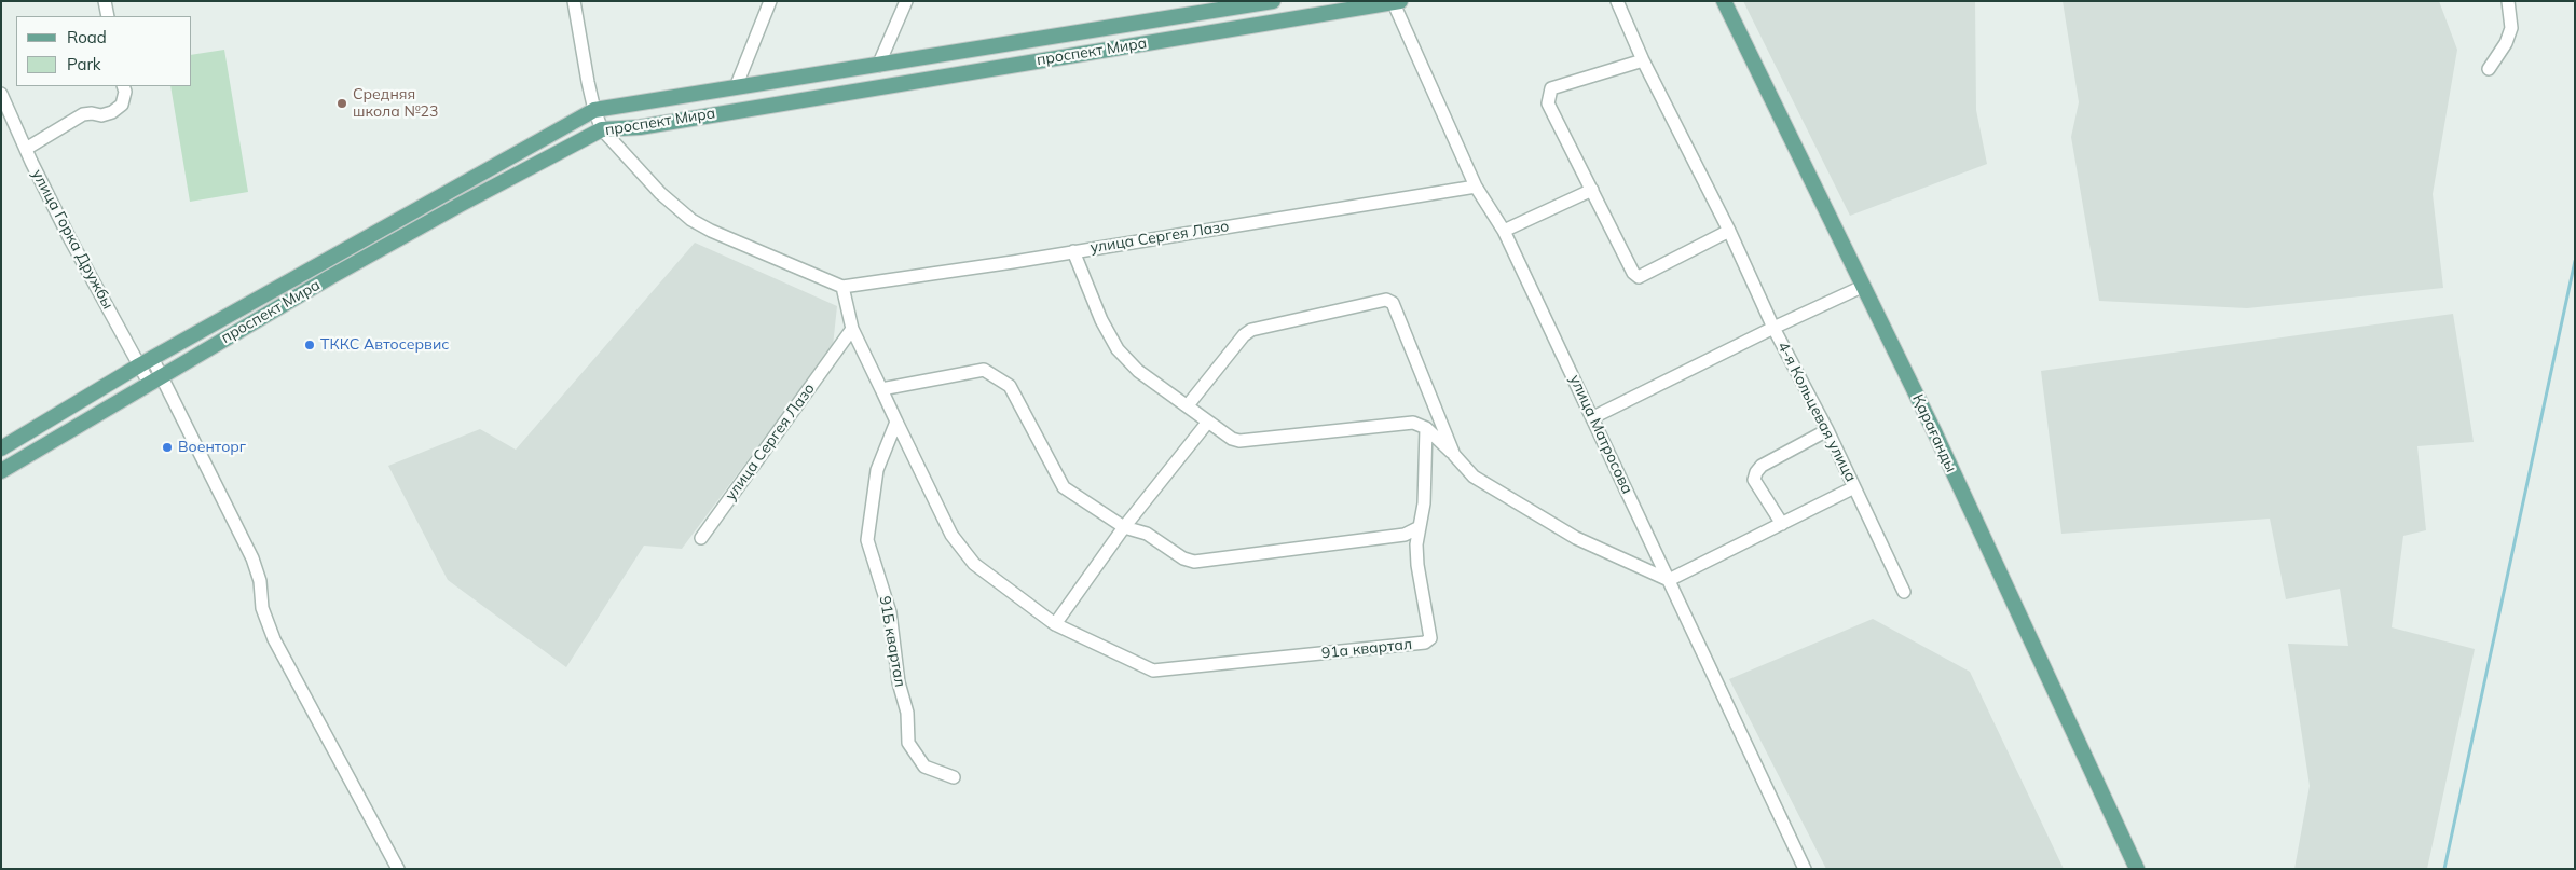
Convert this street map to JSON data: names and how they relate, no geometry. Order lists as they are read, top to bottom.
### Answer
{
  "streets": {
    "main road": ["проспект Мира", "Қарағанды"],
    "street": [
      "улица Сергея Лазо",
      "улица Горка Дружбы",
      "4-я Кольцевая улица",
      "улица Матросова",
      "91Б квартал",
      "91а квартал"
    ]
  },
  "crossings": [
    ["проспект Мира", "улица Горка Дружбы"],
    ["проспект Мира", "улица Матросова"],
    ["улица Сергея Лазо", "улица Матросова"]
  ],
  "places": ["Средняя школа №23", "ТККС Автосервис", "Военторг"],
  "legend": ["Road", "Park"]
}
